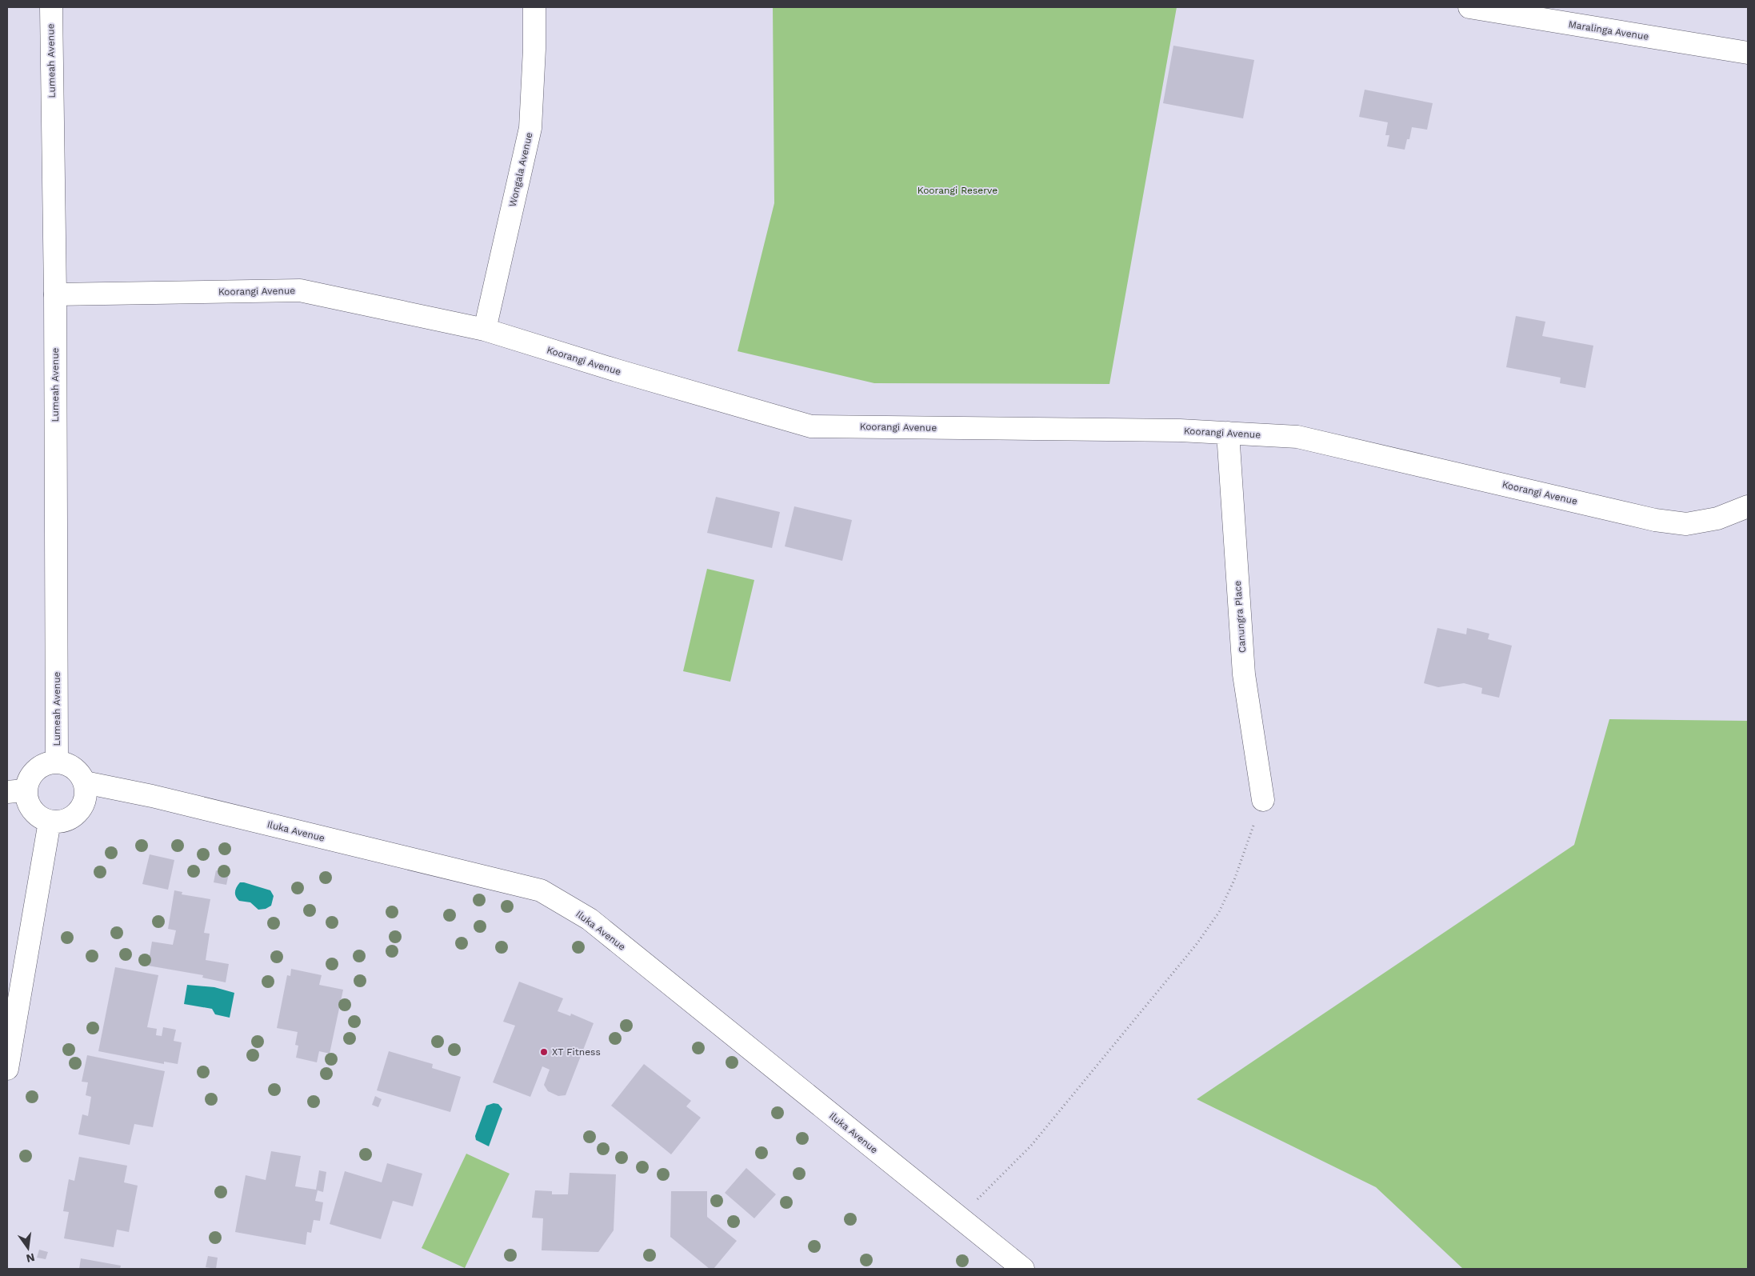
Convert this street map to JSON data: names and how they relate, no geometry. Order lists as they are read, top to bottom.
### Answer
{
  "streets": {
    "street": [
      "Maralinga Avenue",
      "Lumeah Avenue",
      "Wongala Avenue",
      "Koorangi Avenue",
      "Canungra Place",
      "Iluka Avenue"
    ]
  },
  "crossings": [
    ["Lumeah Avenue", "Koorangi Avenue"],
    ["Lumeah Avenue", "Iluka Avenue"],
    ["Wongala Avenue", "Koorangi Avenue"],
    ["Koorangi Avenue", "Canungra Place"]
  ],
  "parks": ["Koorangi Reserve"],
  "places": ["XT Fitness"],
  "north": "bottom"
}
